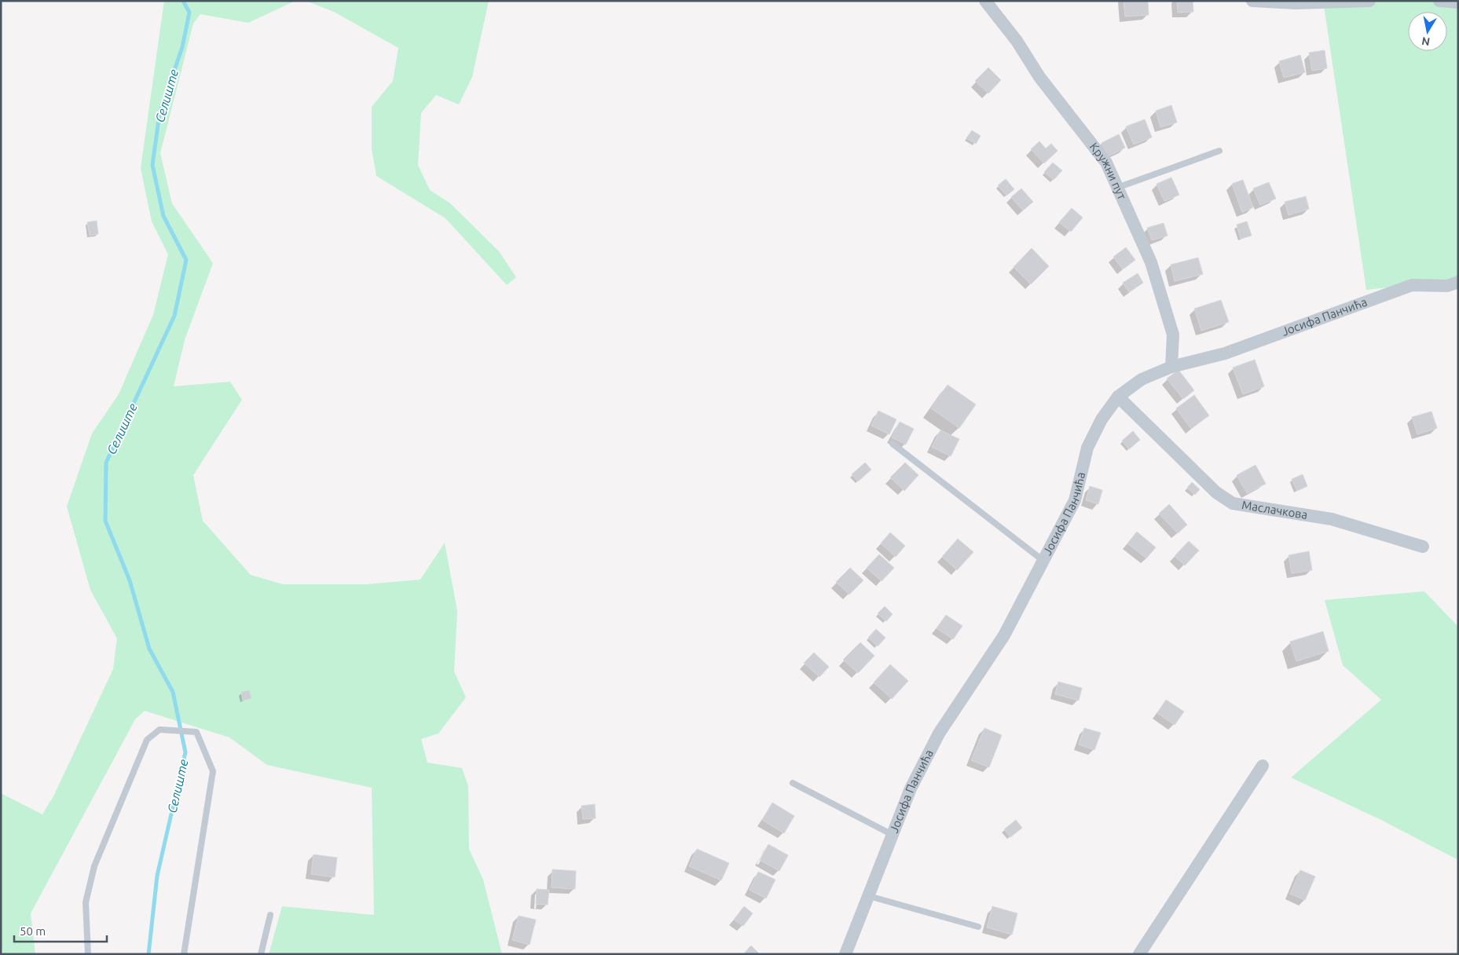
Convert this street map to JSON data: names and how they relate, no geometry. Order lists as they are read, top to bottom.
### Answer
{
  "streets": {
    "street": ["Кружни пут", "Јосифа Панчића", "Маслачкова"]
  },
  "crossings": [
    ["Кружни пут", "Јосифа Панчића"],
    ["Јосифа Панчића", "Маслачкова"]
  ],
  "water": ["Селиште"],
  "scale_bar": "50 m",
  "north": "bottom"
}
